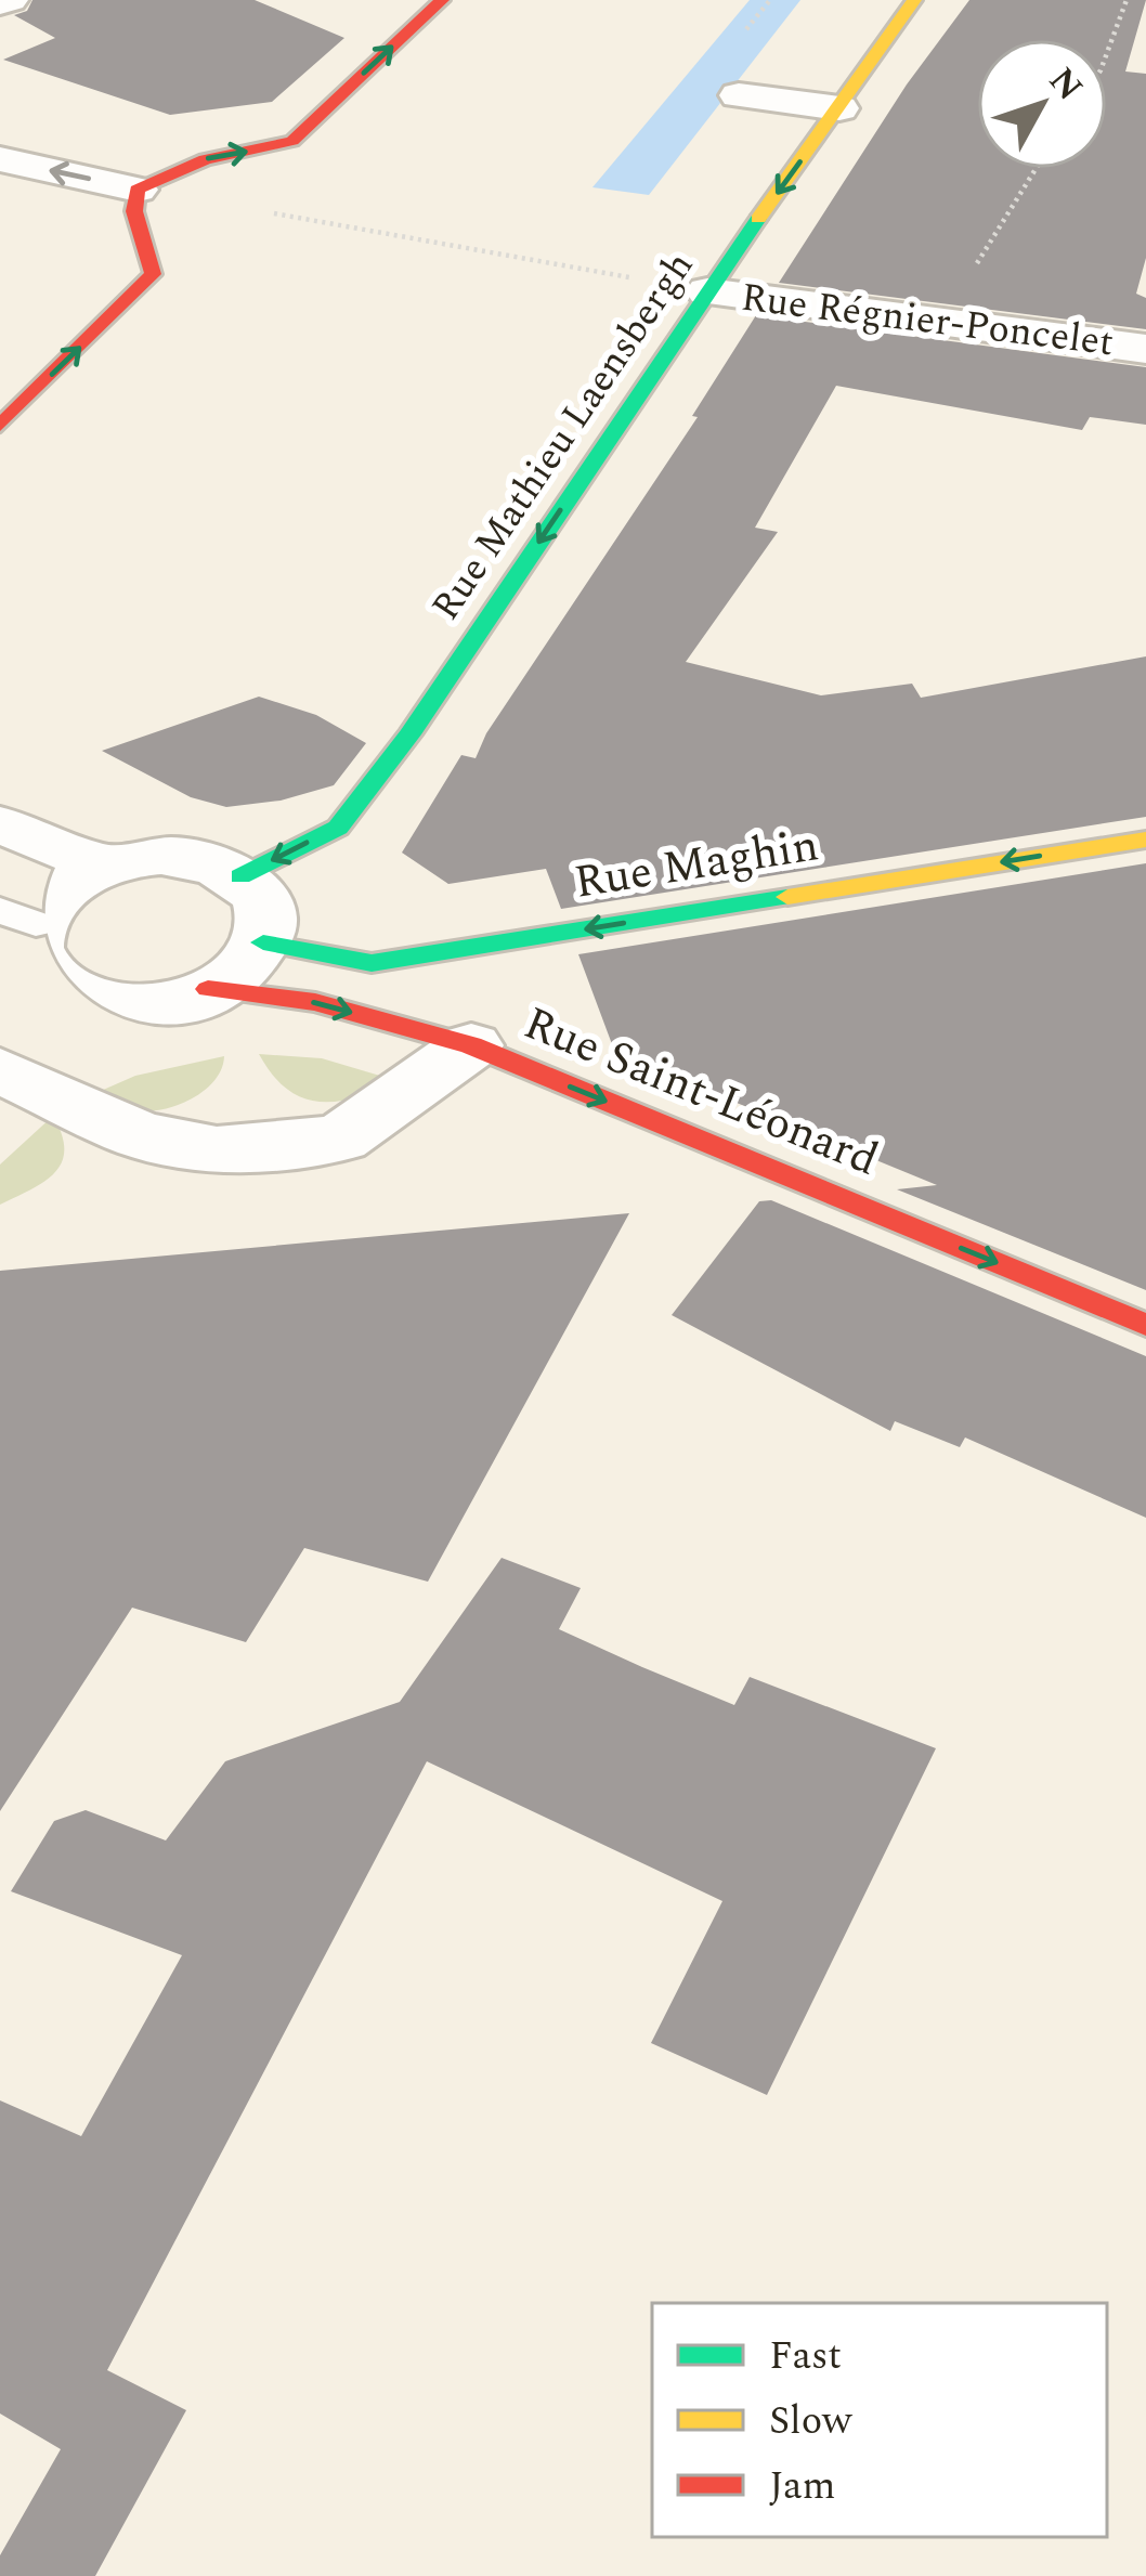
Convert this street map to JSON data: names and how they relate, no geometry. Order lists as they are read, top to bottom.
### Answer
{
  "streets": {
    "street": [
      "Rue Régnier-Poncelet",
      "Rue Mathieu Laensbergh",
      "Rue Maghin",
      "Rue Saint-Léonard"
    ]
  },
  "crossings": [
    ["Rue Régnier-Poncelet", "Rue Mathieu Laensbergh"],
    ["Rue Mathieu Laensbergh", "Rue Maghin"],
    ["Rue Mathieu Laensbergh", "Rue Saint-Léonard"],
    ["Rue Maghin", "Rue Saint-Léonard"]
  ],
  "one_way": ["Rue Mathieu Laensbergh", "Rue Saint-Léonard"],
  "legend": ["Fast", "Slow", "Jam"],
  "north": "top right"
}
